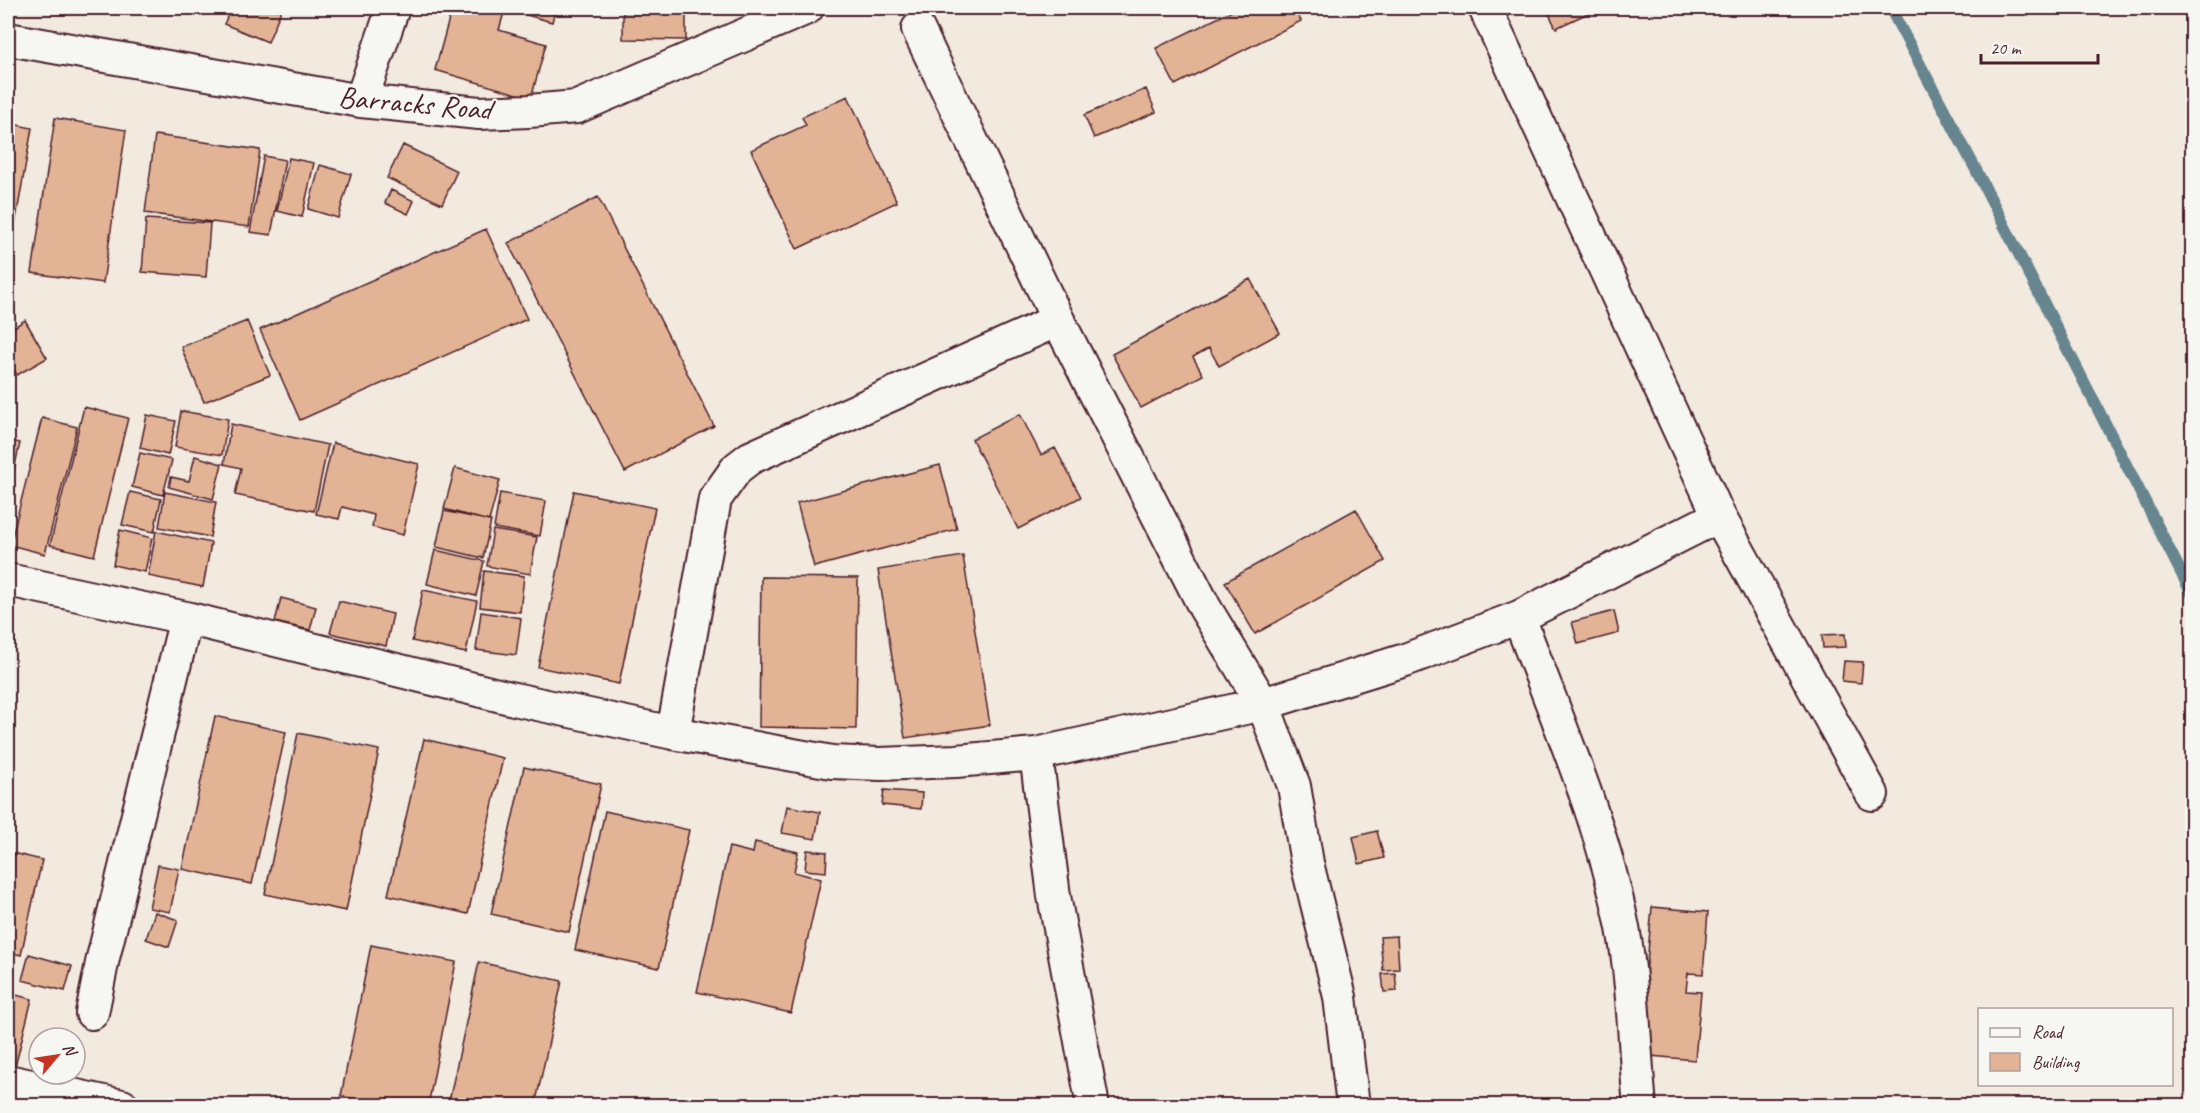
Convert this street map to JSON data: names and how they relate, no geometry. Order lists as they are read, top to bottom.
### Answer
{
  "streets": {
    "street": ["Barracks Road"]
  },
  "legend": ["Road", "Building"],
  "scale_bar": "20 m",
  "north": "top right"
}
